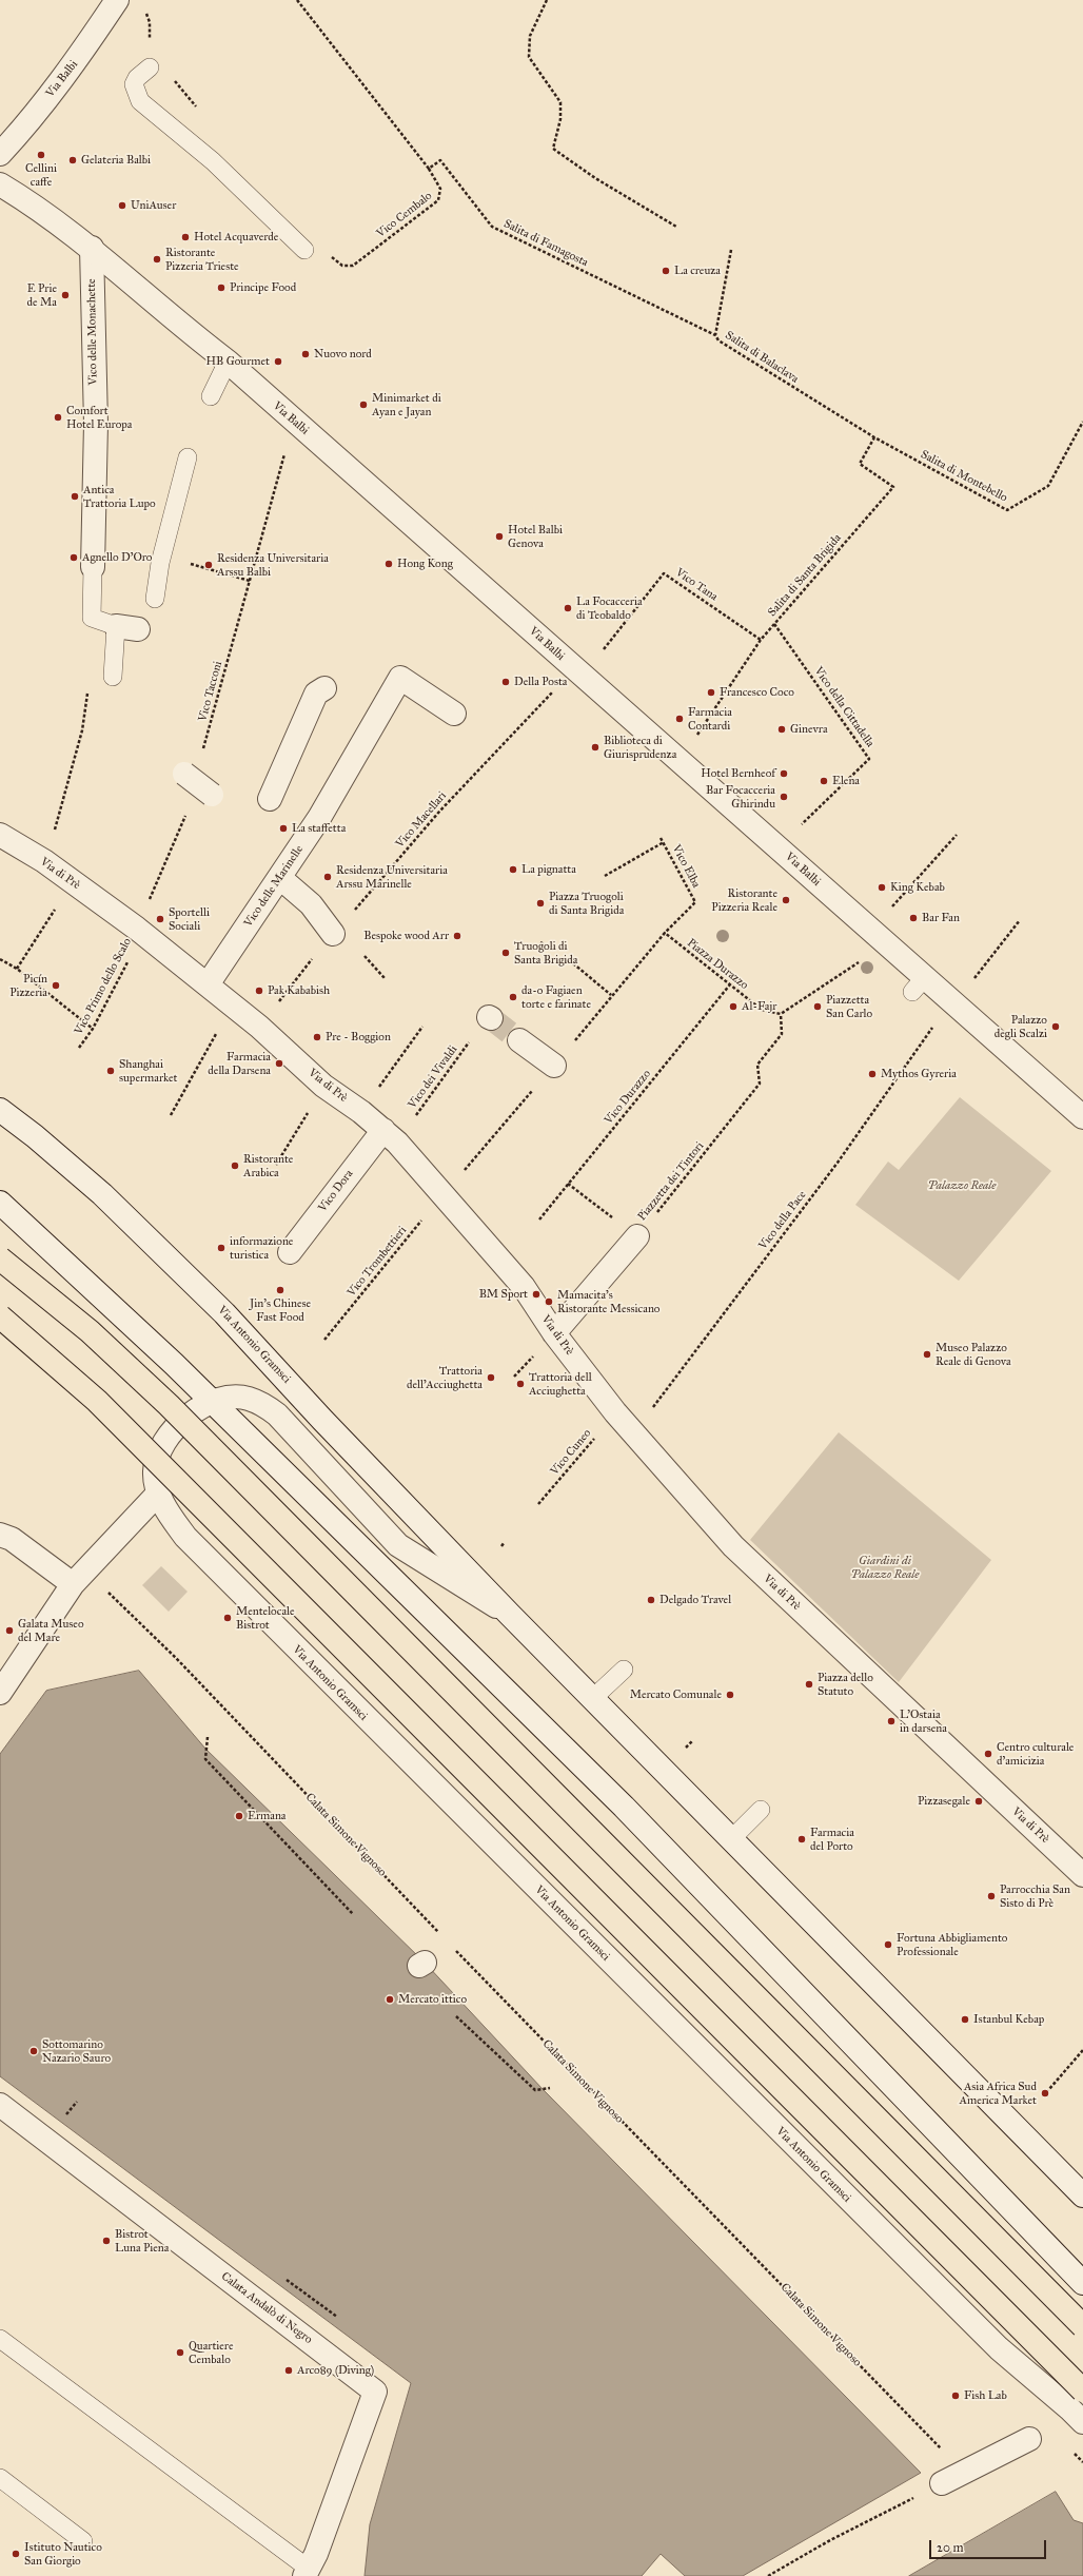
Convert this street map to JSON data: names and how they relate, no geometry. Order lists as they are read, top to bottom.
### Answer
{
  "streets": {
    "street": [
      "Via Balbi",
      "Vico delle Monachette",
      "Via di Prè",
      "Vico delle Marinelle",
      "Vico Dora",
      "Via Antonio Gramsci",
      "Calata Andalò di Negro"
    ],
    "path": [
      "Vico Cembalo",
      "Salita di Famagosta",
      "Salita di Balaclava",
      "Salita di Montebello",
      "Salita di Santa Brigida",
      "Vico Tana",
      "Vico Tacconi",
      "Vico della Cittadella",
      "Vico Macellari",
      "Vico Elba",
      "Piazza Durazzo",
      "Vico Primo dello Scalo",
      "Vico dei Vivaldi",
      "Vico Durazzo",
      "Piazzetta dei Tintori",
      "Vico della Pace",
      "Vico Trombettieri",
      "Vico Cuneo",
      "Calata Simone Vignoso"
    ]
  },
  "crossings": [
    ["Via Balbi", "Vico delle Monachette"],
    ["Vico Cembalo", "Salita di Famagosta"],
    ["Salita di Famagosta", "Salita di Balaclava"],
    ["Salita di Balaclava", "Salita di Montebello"],
    ["Salita di Balaclava", "Salita di Santa Brigida"],
    ["Salita di Montebello", "Salita di Santa Brigida"],
    ["Salita di Santa Brigida", "Vico Tana"],
    ["Salita di Santa Brigida", "Vico della Cittadella"],
    ["Vico Macellari", "Via di Prè"],
    ["Vico Elba", "Piazza Durazzo"],
    ["Via di Prè", "Vico delle Marinelle"],
    ["Via di Prè", "Vico Primo dello Scalo"],
    ["Via di Prè", "Vico dei Vivaldi"],
    ["Via di Prè", "Vico Dora"],
    ["Via di Prè", "Vico della Pace"],
    ["Via di Prè", "Vico Trombettieri"],
    ["Via di Prè", "Vico Cuneo"],
    ["Piazza Durazzo", "Vico Durazzo"],
    ["Piazza Durazzo", "Piazzetta dei Tintori"],
    ["Vico dei Vivaldi", "Vico Dora"],
    ["Vico Durazzo", "Piazzetta dei Tintori"]
  ],
  "parks": ["Palazzo Reale", "Giardini di Palazzo Reale"],
  "places": [
    "Cellini caffe",
    "Gelateria Balbi",
    "UniAuser",
    "Hotel Acquaverde",
    "Ristorante Pizzeria Trieste",
    "La creuza",
    "Principe Food",
    "E Prie de Ma",
    "Nuovo nord",
    "HB Gourmet",
    "Minimarket di Ayan e Jayan",
    "Comfort Hotel Europa",
    "Antica Trattoria Lupo",
    "Hotel Balbi Genova",
    "Agnello D'Oro",
    "Hong Kong",
    "Residenza Universitaria Arssu Balbi",
    "La Focacceria di Teobaldo",
    "Della Posta",
    "Francesco Coco",
    "Farmacia Contardi",
    "Ginevra",
    "Biblioteca di Giurisprudenza",
    "Hotel Bernheof",
    "Elena",
    "Bar Focacceria Ghirindu",
    "La staffetta",
    "La pignatta",
    "Residenza Universitaria Arssu Marinelle",
    "King Kebab",
    "Ristorante Pizzeria Reale",
    "Piazza Truogoli di Santa Brigida",
    "Bar Fan",
    "Sportelli Sociali",
    "Bespoke wood Arr",
    "Truogoli di Santa Brigida",
    "Picín Pizzeria",
    "Pak Kababish",
    "da-o Fagiaen torte e farinate",
    "Al-Fajr",
    "Piazzetta San Carlo",
    "Palazzo degli Scalzi",
    "Pre - Boggion",
    "Farmacia della Darsena",
    "Shanghai supermarket",
    "Mythos Gyreria",
    "Ristorante Arabica",
    "informazione turistica",
    "Jin's Chinese Fast Food",
    "BM Sport",
    "Mamacita's Ristorante Messicano",
    "Museo Palazzo Reale di Genova",
    "Trattoria dell'Acciughetta",
    "Trattoria dell Acciughetta",
    "Delgado Travel",
    "Mentelocale Bistrot",
    "Galata Museo del Mare",
    "Piazza dello Statuto",
    "Mercato Comunale",
    "L'Ostaia in darsena",
    "Centro culturale d'amicizia",
    "Pizzasegale",
    "Ermana",
    "Farmacia del Porto",
    "Parrocchia San Sisto di Prè",
    "Fortuna Abbigliamento Professionale",
    "Mercato ittico",
    "Istanbul Kebap",
    "Sottomarino Nazario Sauro",
    "Asia Africa Sud America Market",
    "Bistrot Luna Piena",
    "Quartiere Cembalo",
    "Arco89 (Diving)",
    "Fish Lab",
    "Istituto Nautico San Giorgio"
  ],
  "scale_bar": "20 m"
}
